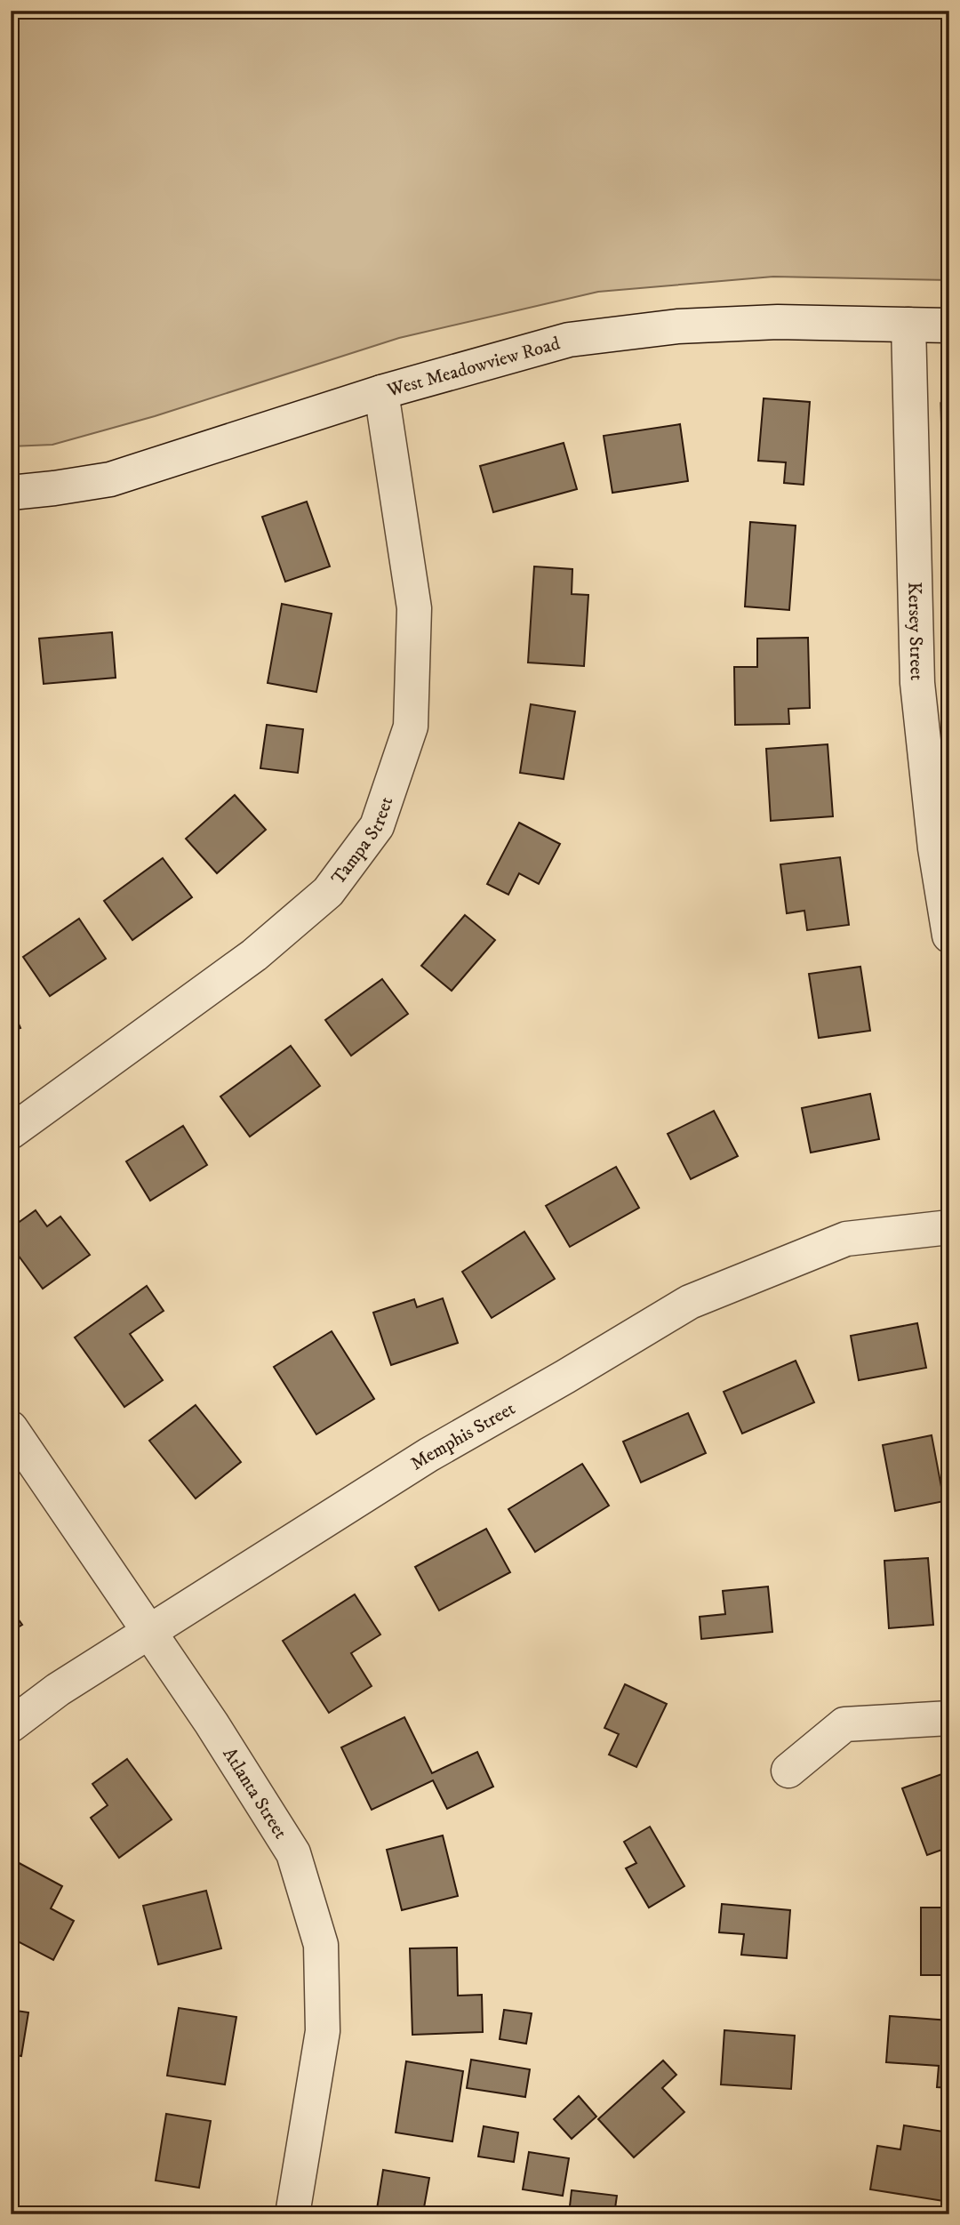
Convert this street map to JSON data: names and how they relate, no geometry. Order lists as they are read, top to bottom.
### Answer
{
  "streets": {
    "street": [
      "West Meadowview Road",
      "Kersey Street",
      "Tampa Street",
      "Memphis Street",
      "Atlanta Street"
    ]
  },
  "crossings": [
    ["West Meadowview Road", "Kersey Street"],
    ["West Meadowview Road", "Tampa Street"],
    ["Memphis Street", "Atlanta Street"]
  ]
}
